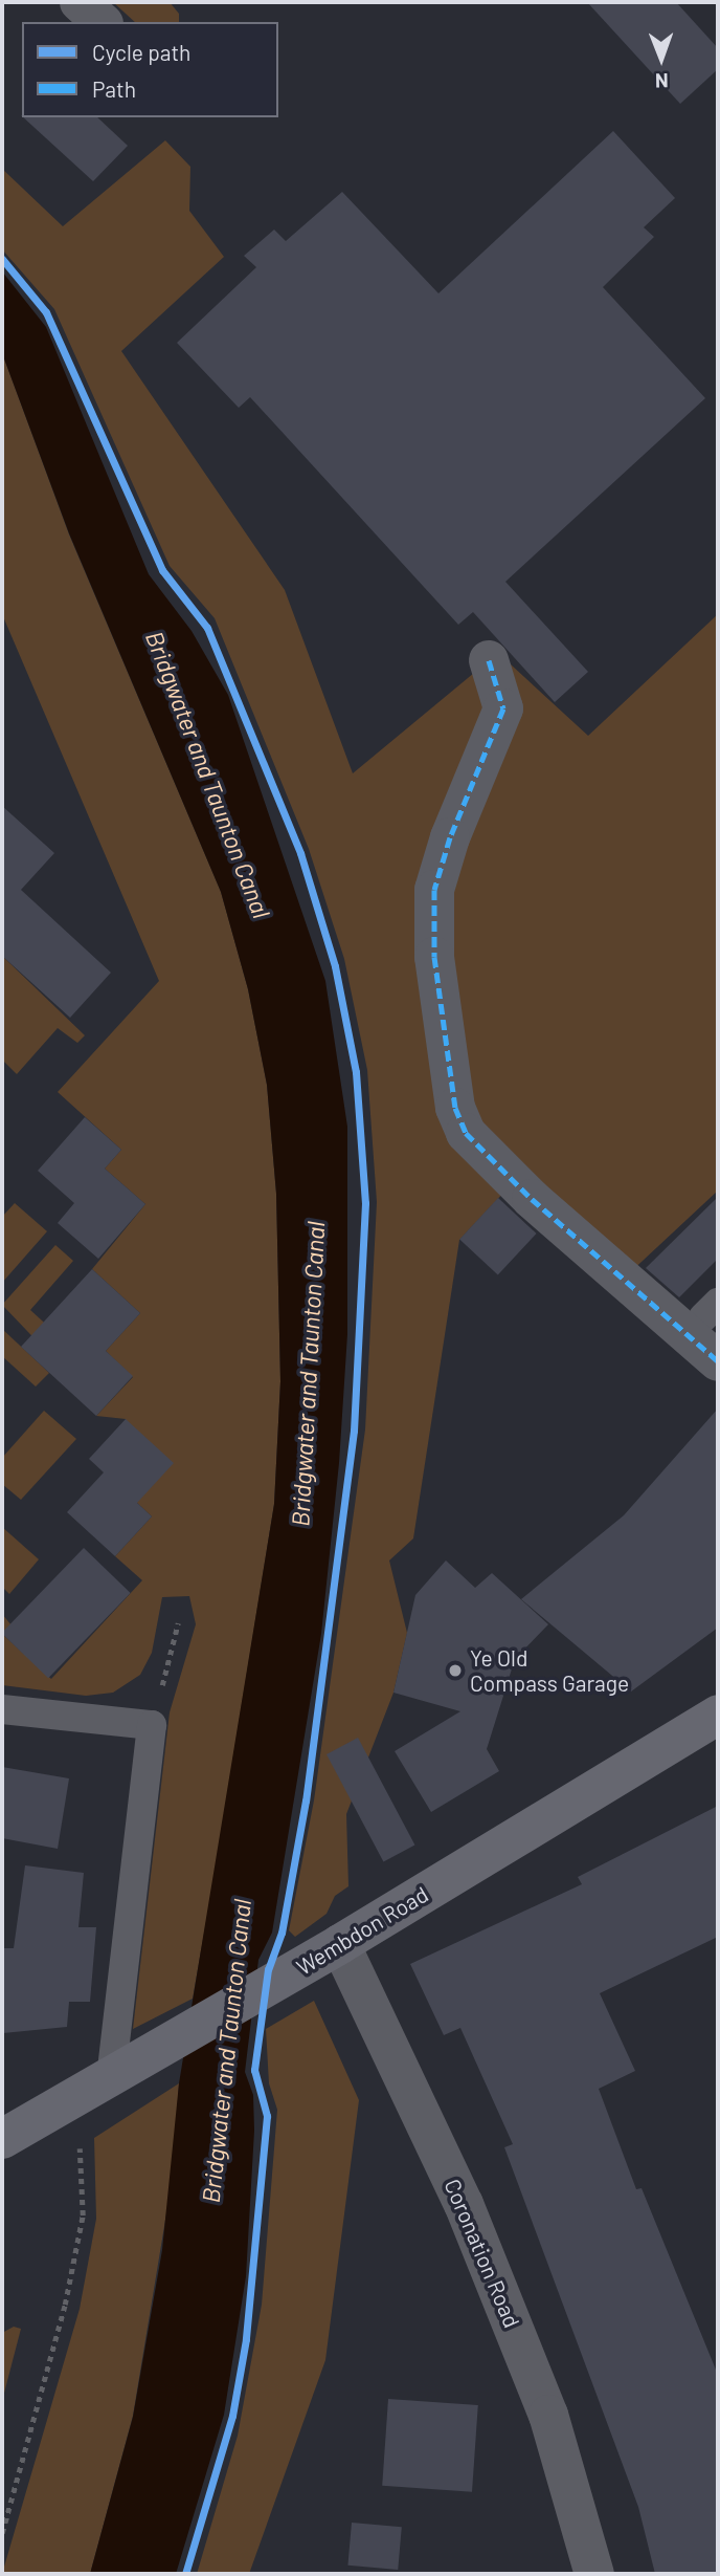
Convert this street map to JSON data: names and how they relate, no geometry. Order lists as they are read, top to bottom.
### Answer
{
  "streets": {
    "main road": ["Wembdon Road"],
    "street": ["Coronation Road"]
  },
  "crossings": [
    ["Wembdon Road", "Coronation Road"]
  ],
  "water": ["Bridgwater and Taunton Canal"],
  "places": ["Ye Old Compass Garage"],
  "legend": ["Cycle path", "Path"],
  "north": "bottom"
}
